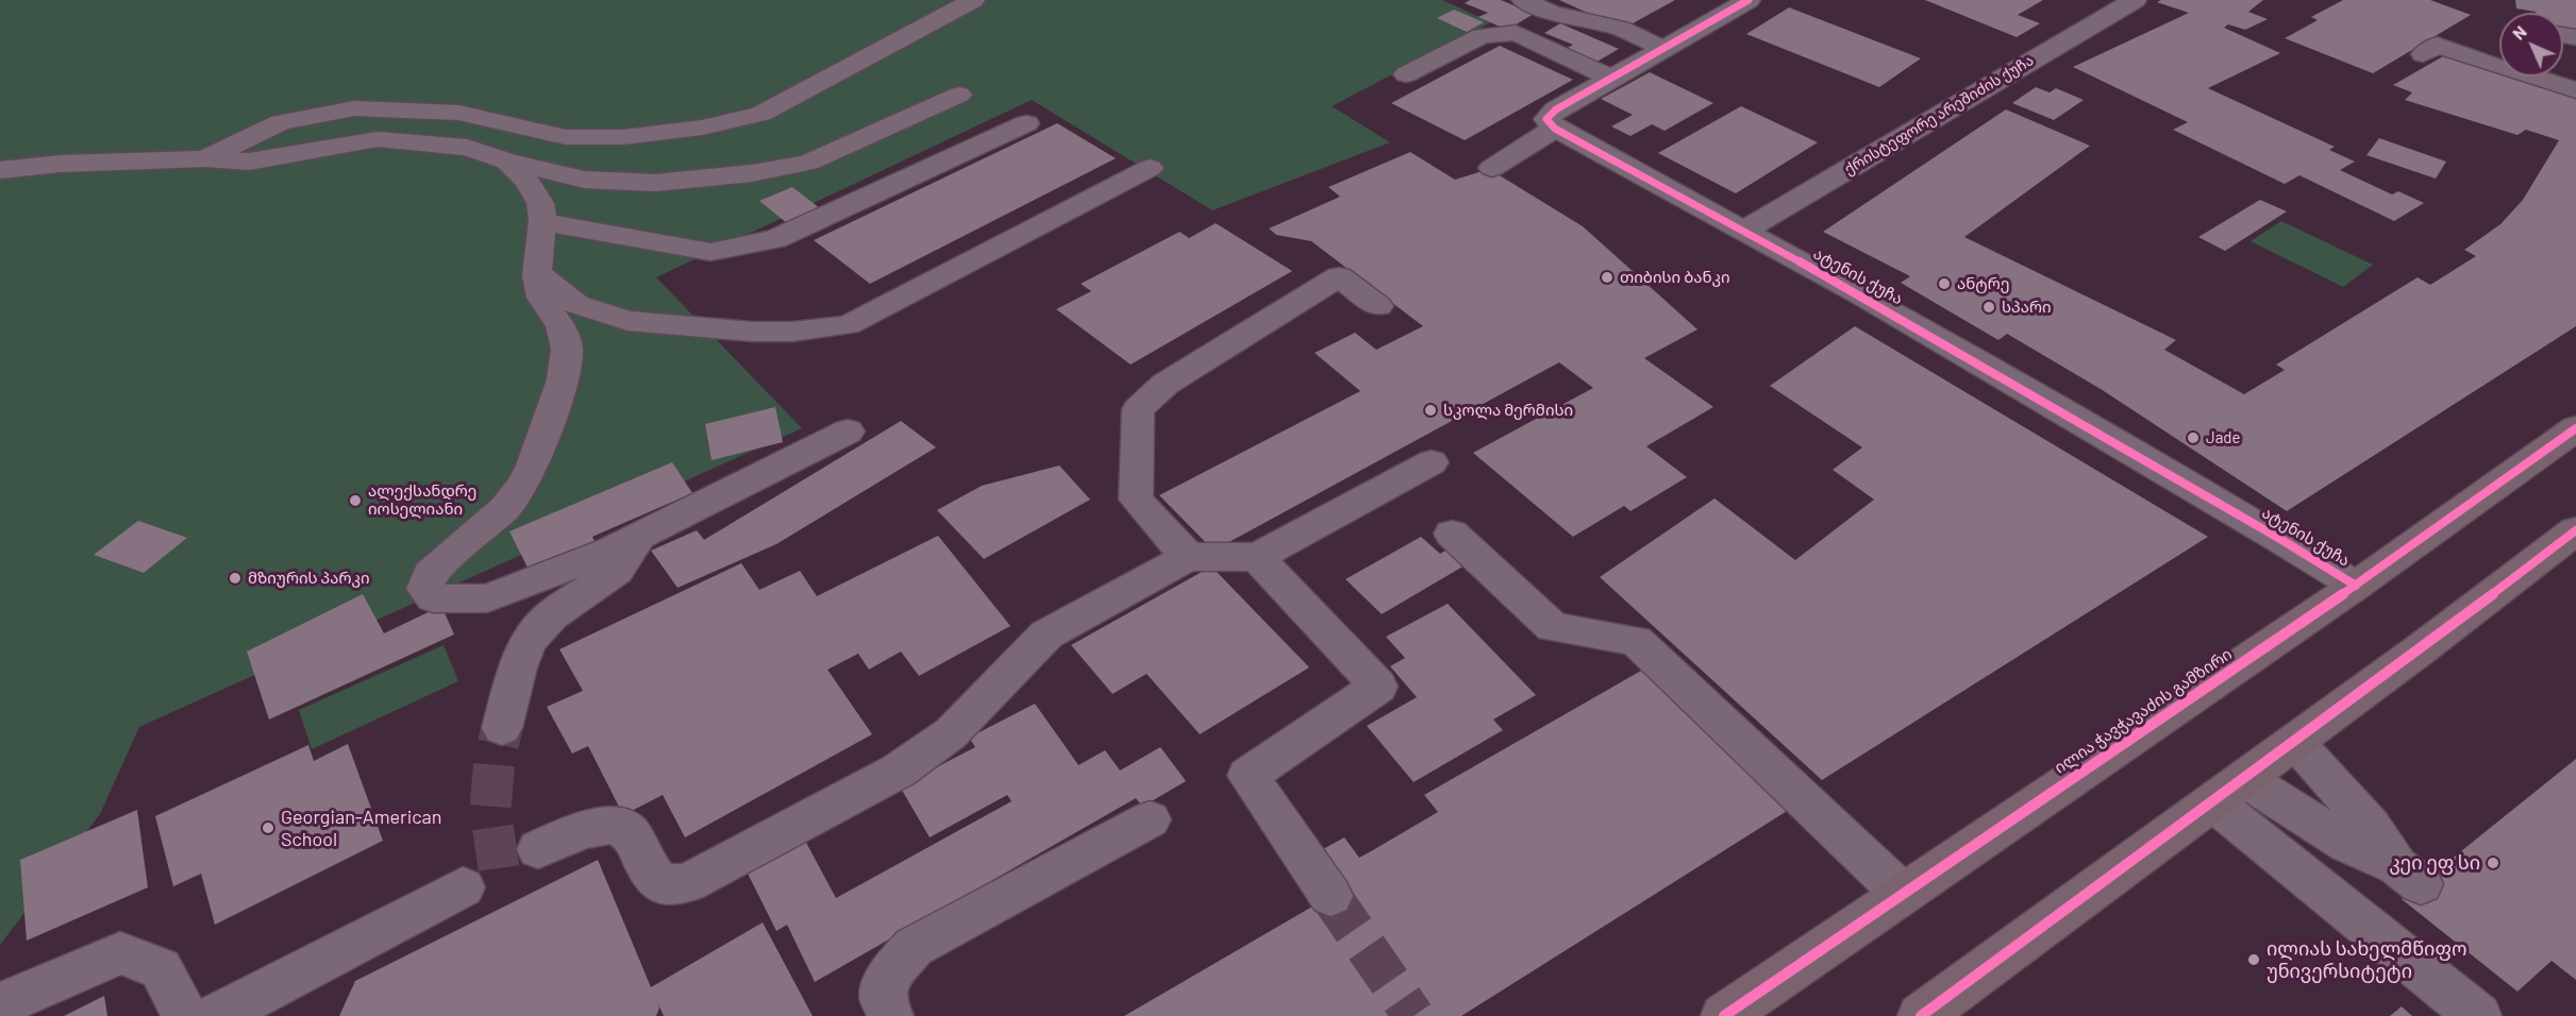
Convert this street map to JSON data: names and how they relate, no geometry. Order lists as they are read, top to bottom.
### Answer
{
  "streets": {
    "main road": ["ილია ჭავჭავაძის გამზირი"],
    "street": ["ქრისტეფორე არეშიძის ქუჩა", "ატენის ქუჩა"]
  },
  "crossings": [
    ["ქრისტეფორე არეშიძის ქუჩა", "ატენის ქუჩა"],
    ["ატენის ქუჩა", "ილია ჭავჭავაძის გამზირი"]
  ],
  "places": [
    "თიბისი ბანკი",
    "ანტრე",
    "სპარი",
    "სკოლა მერმისი",
    "Jade",
    "ალექსანდრე იოსელიანი",
    "მზიურის პარკი",
    "Georgian-American School",
    "კეი ეფ სი",
    "ილიას სახელმწიფო უნივერსიტეტი"
  ],
  "north": "top left"
}
